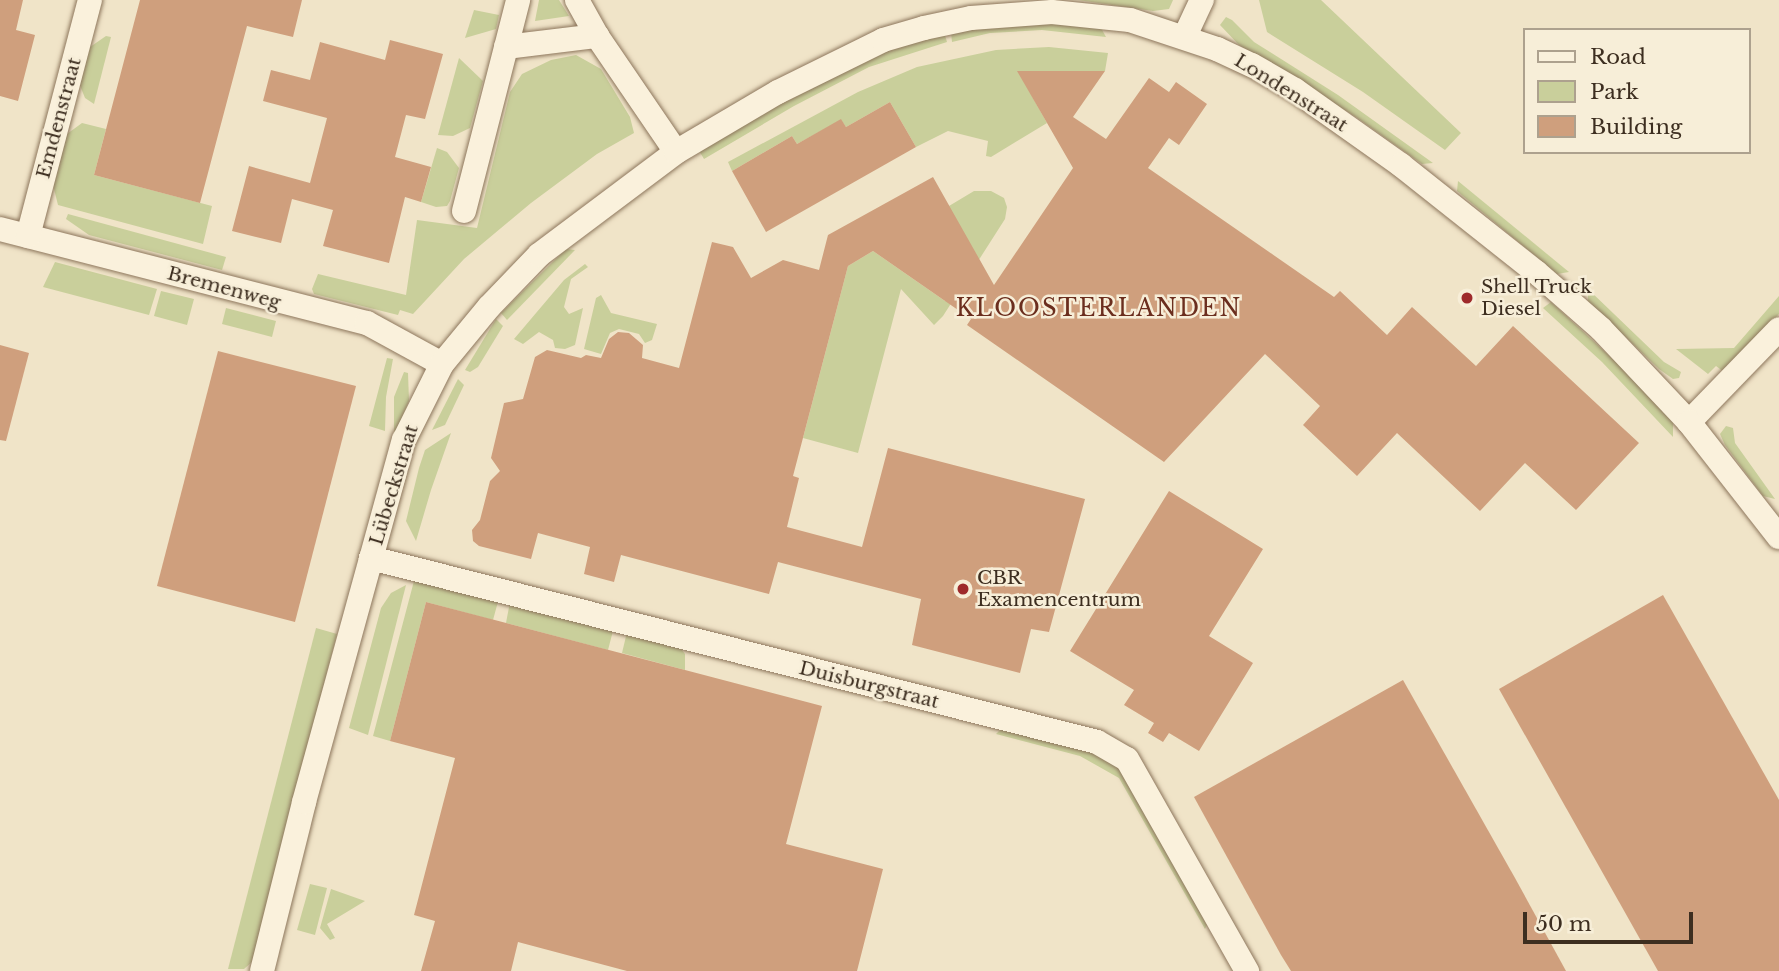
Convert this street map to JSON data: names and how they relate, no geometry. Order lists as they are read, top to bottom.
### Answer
{
  "streets": {
    "street": [
      "Londenstraat",
      "Emdenstraat",
      "Bremenweg",
      "Lübeckstraat",
      "Duisburgstraat"
    ]
  },
  "crossings": [
    ["Londenstraat", "Lübeckstraat"],
    ["Emdenstraat", "Bremenweg"],
    ["Bremenweg", "Lübeckstraat"],
    ["Lübeckstraat", "Duisburgstraat"]
  ],
  "districts": ["KLOOSTERLANDEN"],
  "places": ["Shell Truck Diesel", "CBR Examencentrum"],
  "legend": ["Road", "Park", "Building"],
  "scale_bar": "50 m"
}
